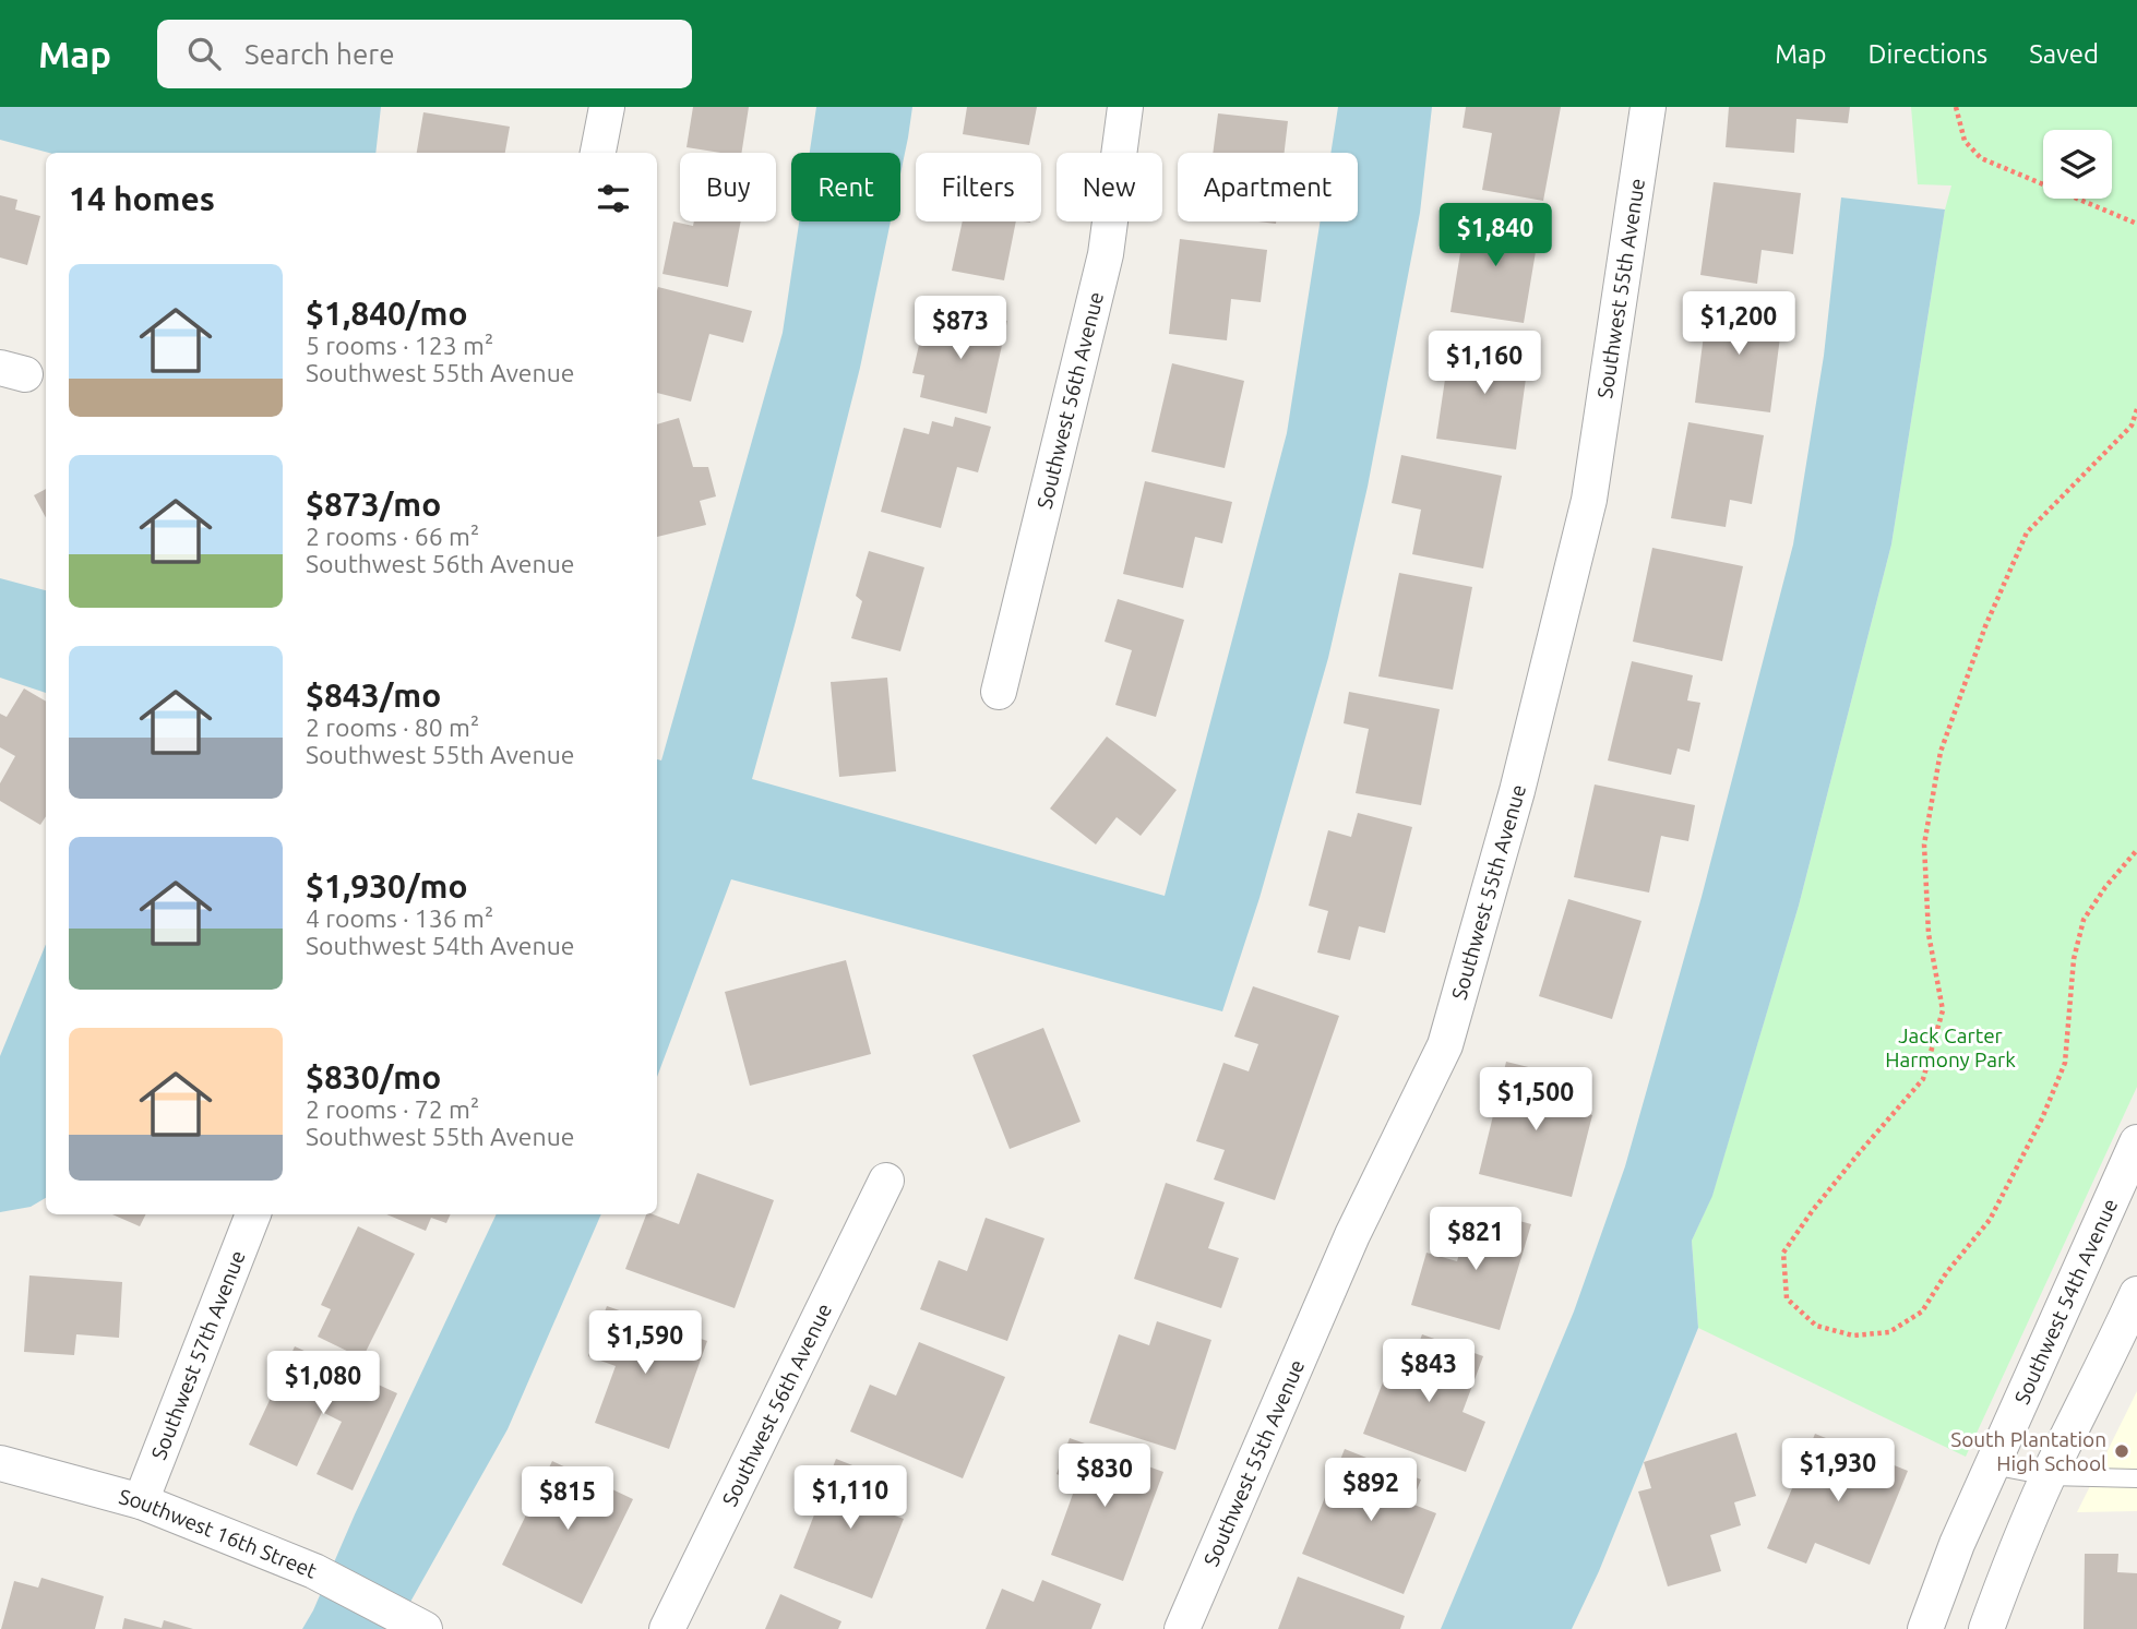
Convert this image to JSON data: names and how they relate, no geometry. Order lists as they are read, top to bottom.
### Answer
{
  "streets": {
    "street": [
      "Southwest 55th Avenue",
      "Southwest 56th Avenue",
      "Southwest 54th Avenue",
      "Southwest 57th Avenue",
      "Southwest 16th Street"
    ]
  },
  "crossings": [
    ["Southwest 57th Avenue", "Southwest 16th Street"]
  ],
  "parks": ["Jack Carter Harmony Park"],
  "places": ["South Plantation High School"],
  "page": {
    "header": "Map",
    "search": "Search here",
    "nav": ["Map", "Directions", "Saved"],
    "chip": [
      "Buy",
      "Rent",
      "Filters",
      "New",
      "Apartment"
    ],
    "heading": "14 homes",
    "price": [
      "$1,840",
      "$1,200",
      "$873",
      "$1,160",
      "$1,500",
      "$821",
      "$1,590",
      "$843",
      "$1,080",
      "$1,930",
      "$830",
      "$892",
      "$1,110",
      "$815"
    ],
    "list": [
      {
        "name": "$1,840/mo",
        "note": "5 rooms · 123 m² · Southwest 55th Avenue"
      },
      {
        "name": "$873/mo",
        "note": "2 rooms · 66 m² · Southwest 56th Avenue"
      },
      {
        "name": "$843/mo",
        "note": "2 rooms · 80 m² · Southwest 55th Avenue"
      },
      {
        "name": "$1,930/mo",
        "note": "4 rooms · 136 m² · Southwest 54th Avenue"
      },
      {
        "name": "$830/mo",
        "note": "2 rooms · 72 m² · Southwest 55th Avenue"
      }
    ]
  }
}
